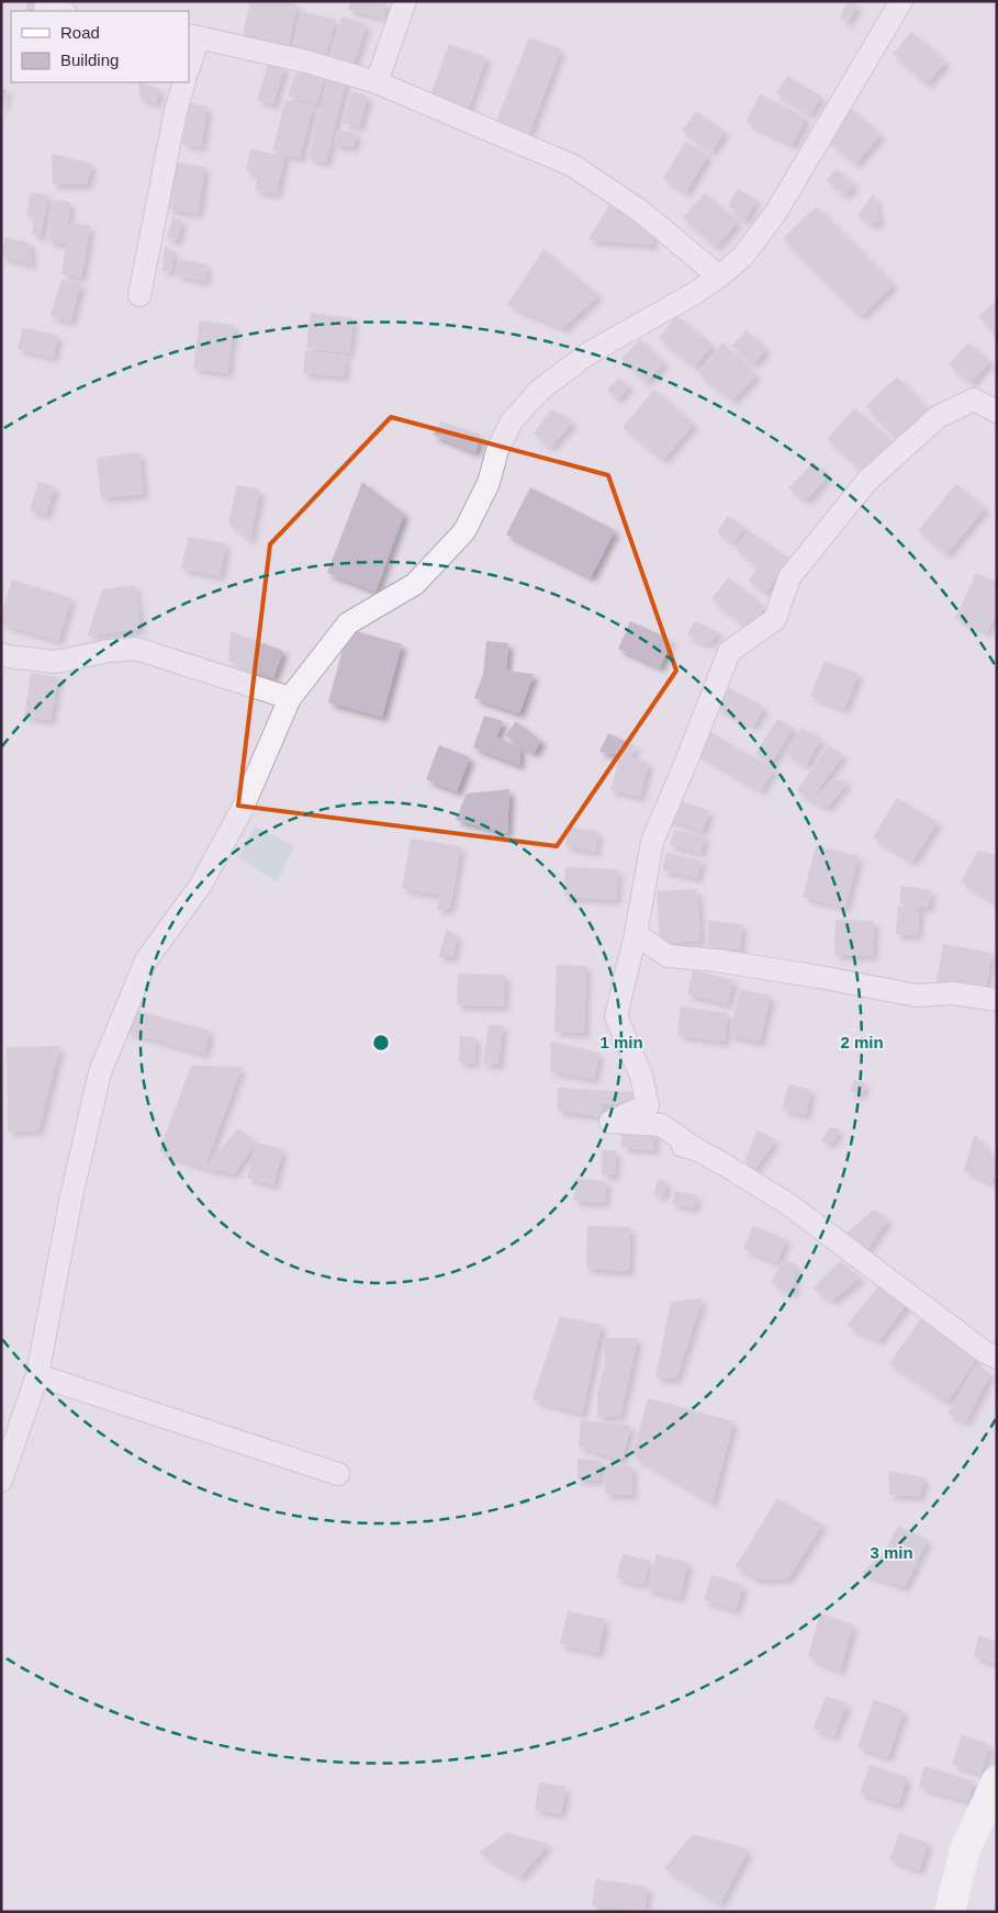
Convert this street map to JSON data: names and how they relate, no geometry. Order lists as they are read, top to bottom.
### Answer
{
  "legend": ["Road", "Building"],
  "rings": ["1 min", "2 min", "3 min"]
}
